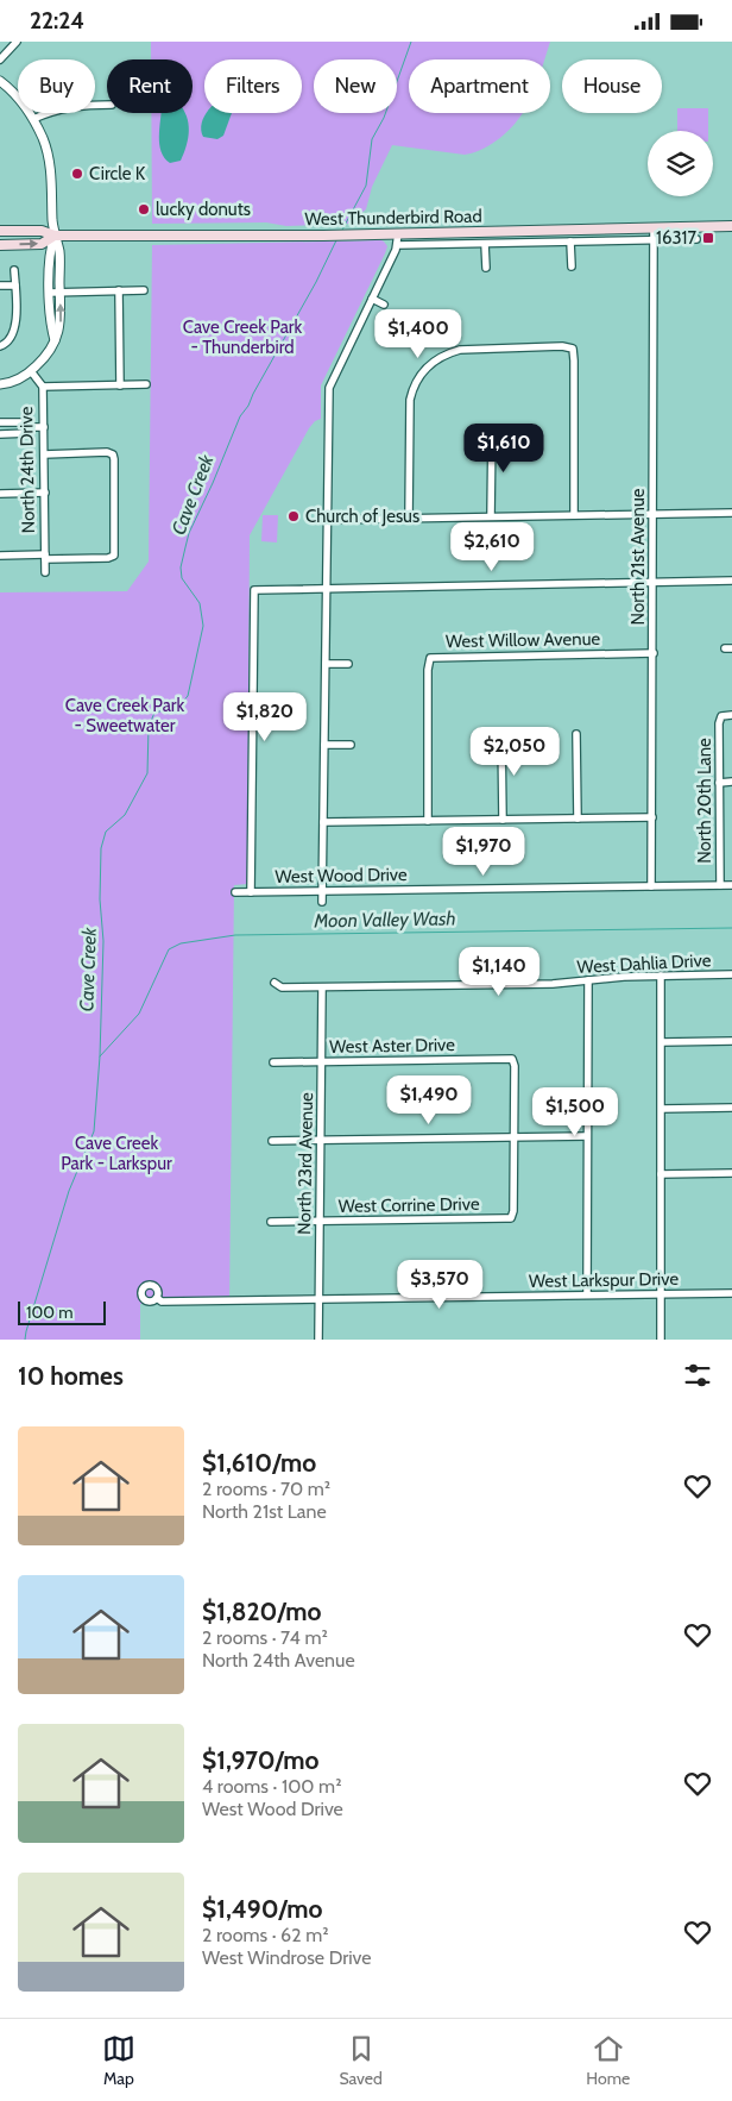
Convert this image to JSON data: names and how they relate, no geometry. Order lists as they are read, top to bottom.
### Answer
{
  "streets": {
    "main road": ["West Thunderbird Road"],
    "street": [
      "North 24th Drive",
      "North 21st Avenue",
      "West Willow Avenue",
      "North 20th Lane",
      "West Wood Drive",
      "West Dahlia Drive",
      "West Aster Drive",
      "North 23rd Avenue",
      "West Corrine Drive",
      "West Larkspur Drive"
    ]
  },
  "crossings": [
    ["West Thunderbird Road", "North 24th Drive"],
    ["West Thunderbird Road", "North 21st Avenue"],
    ["North 21st Avenue", "West Willow Avenue"],
    ["North 21st Avenue", "West Wood Drive"],
    ["North 20th Lane", "West Wood Drive"],
    ["West Dahlia Drive", "North 23rd Avenue"],
    ["West Aster Drive", "North 23rd Avenue"],
    ["West Aster Drive", "West Corrine Drive"],
    ["North 23rd Avenue", "West Corrine Drive"],
    ["North 23rd Avenue", "West Larkspur Drive"]
  ],
  "water": ["Cave Creek", "Moon Valley Wash"],
  "parks": ["Cave Creek Park - Thunderbird", "Cave Creek Park - Sweetwater", "Cave Creek Park - Larkspur"],
  "places": {
    "other": ["Circle K", "lucky donuts", "Church of Jesus"],
    "transit": ["16317"]
  },
  "scale_bar": "100 m",
  "page": {
    "status": "22:24",
    "chip": [
      "Buy",
      "Rent",
      "Filters",
      "New",
      "Apartment",
      "House"
    ],
    "price": [
      "$1,400",
      "$1,610",
      "$2,610",
      "$1,820",
      "$2,050",
      "$1,970",
      "$1,140",
      "$1,490",
      "$1,500",
      "$3,570"
    ],
    "scale": "100 m",
    "heading": "10 homes",
    "list": [
      {
        "name": "$1,610/mo",
        "note": "2 rooms · 70 m² · North 21st Lane"
      },
      {
        "name": "$1,820/mo",
        "note": "2 rooms · 74 m² · North 24th Avenue"
      },
      {
        "name": "$1,970/mo",
        "note": "4 rooms · 100 m² · West Wood Drive"
      },
      {
        "name": "$1,490/mo",
        "note": "2 rooms · 62 m² · West Windrose Drive"
      }
    ],
    "tabs": ["Map", "Saved", "Home"]
  }
}
